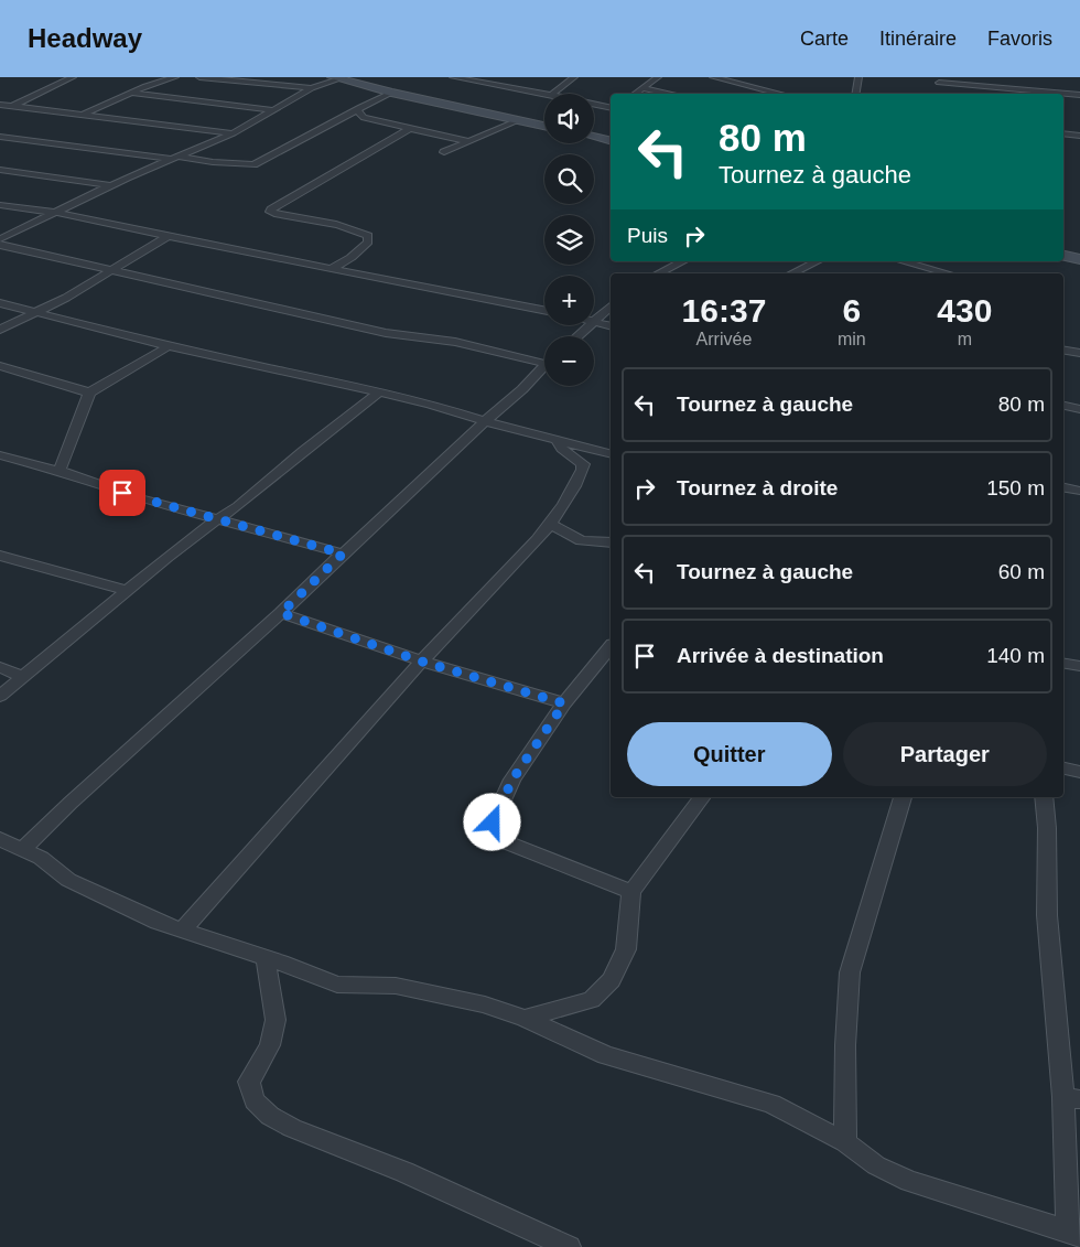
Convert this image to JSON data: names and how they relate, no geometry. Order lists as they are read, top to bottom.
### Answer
{
  "page": {
    "header": "Headway",
    "nav": ["Carte", "Itinéraire", "Favoris"],
    "map_buttons": ["+", "−"],
    "turn": ["80 m", "Tournez à gauche"],
    "then": "Puis",
    "eta": [
      "16:37",
      "Arrivée",
      "6",
      "min",
      "430",
      "m"
    ],
    "list": [
      {
        "name": "Tournez à gauche",
        "value": "80 m"
      },
      {
        "name": "Tournez à droite",
        "value": "150 m"
      },
      {
        "name": "Tournez à gauche",
        "value": "60 m"
      },
      {
        "name": "Arrivée à destination",
        "value": "140 m"
      }
    ],
    "buttons": ["Quitter", "Partager"]
  }
}
